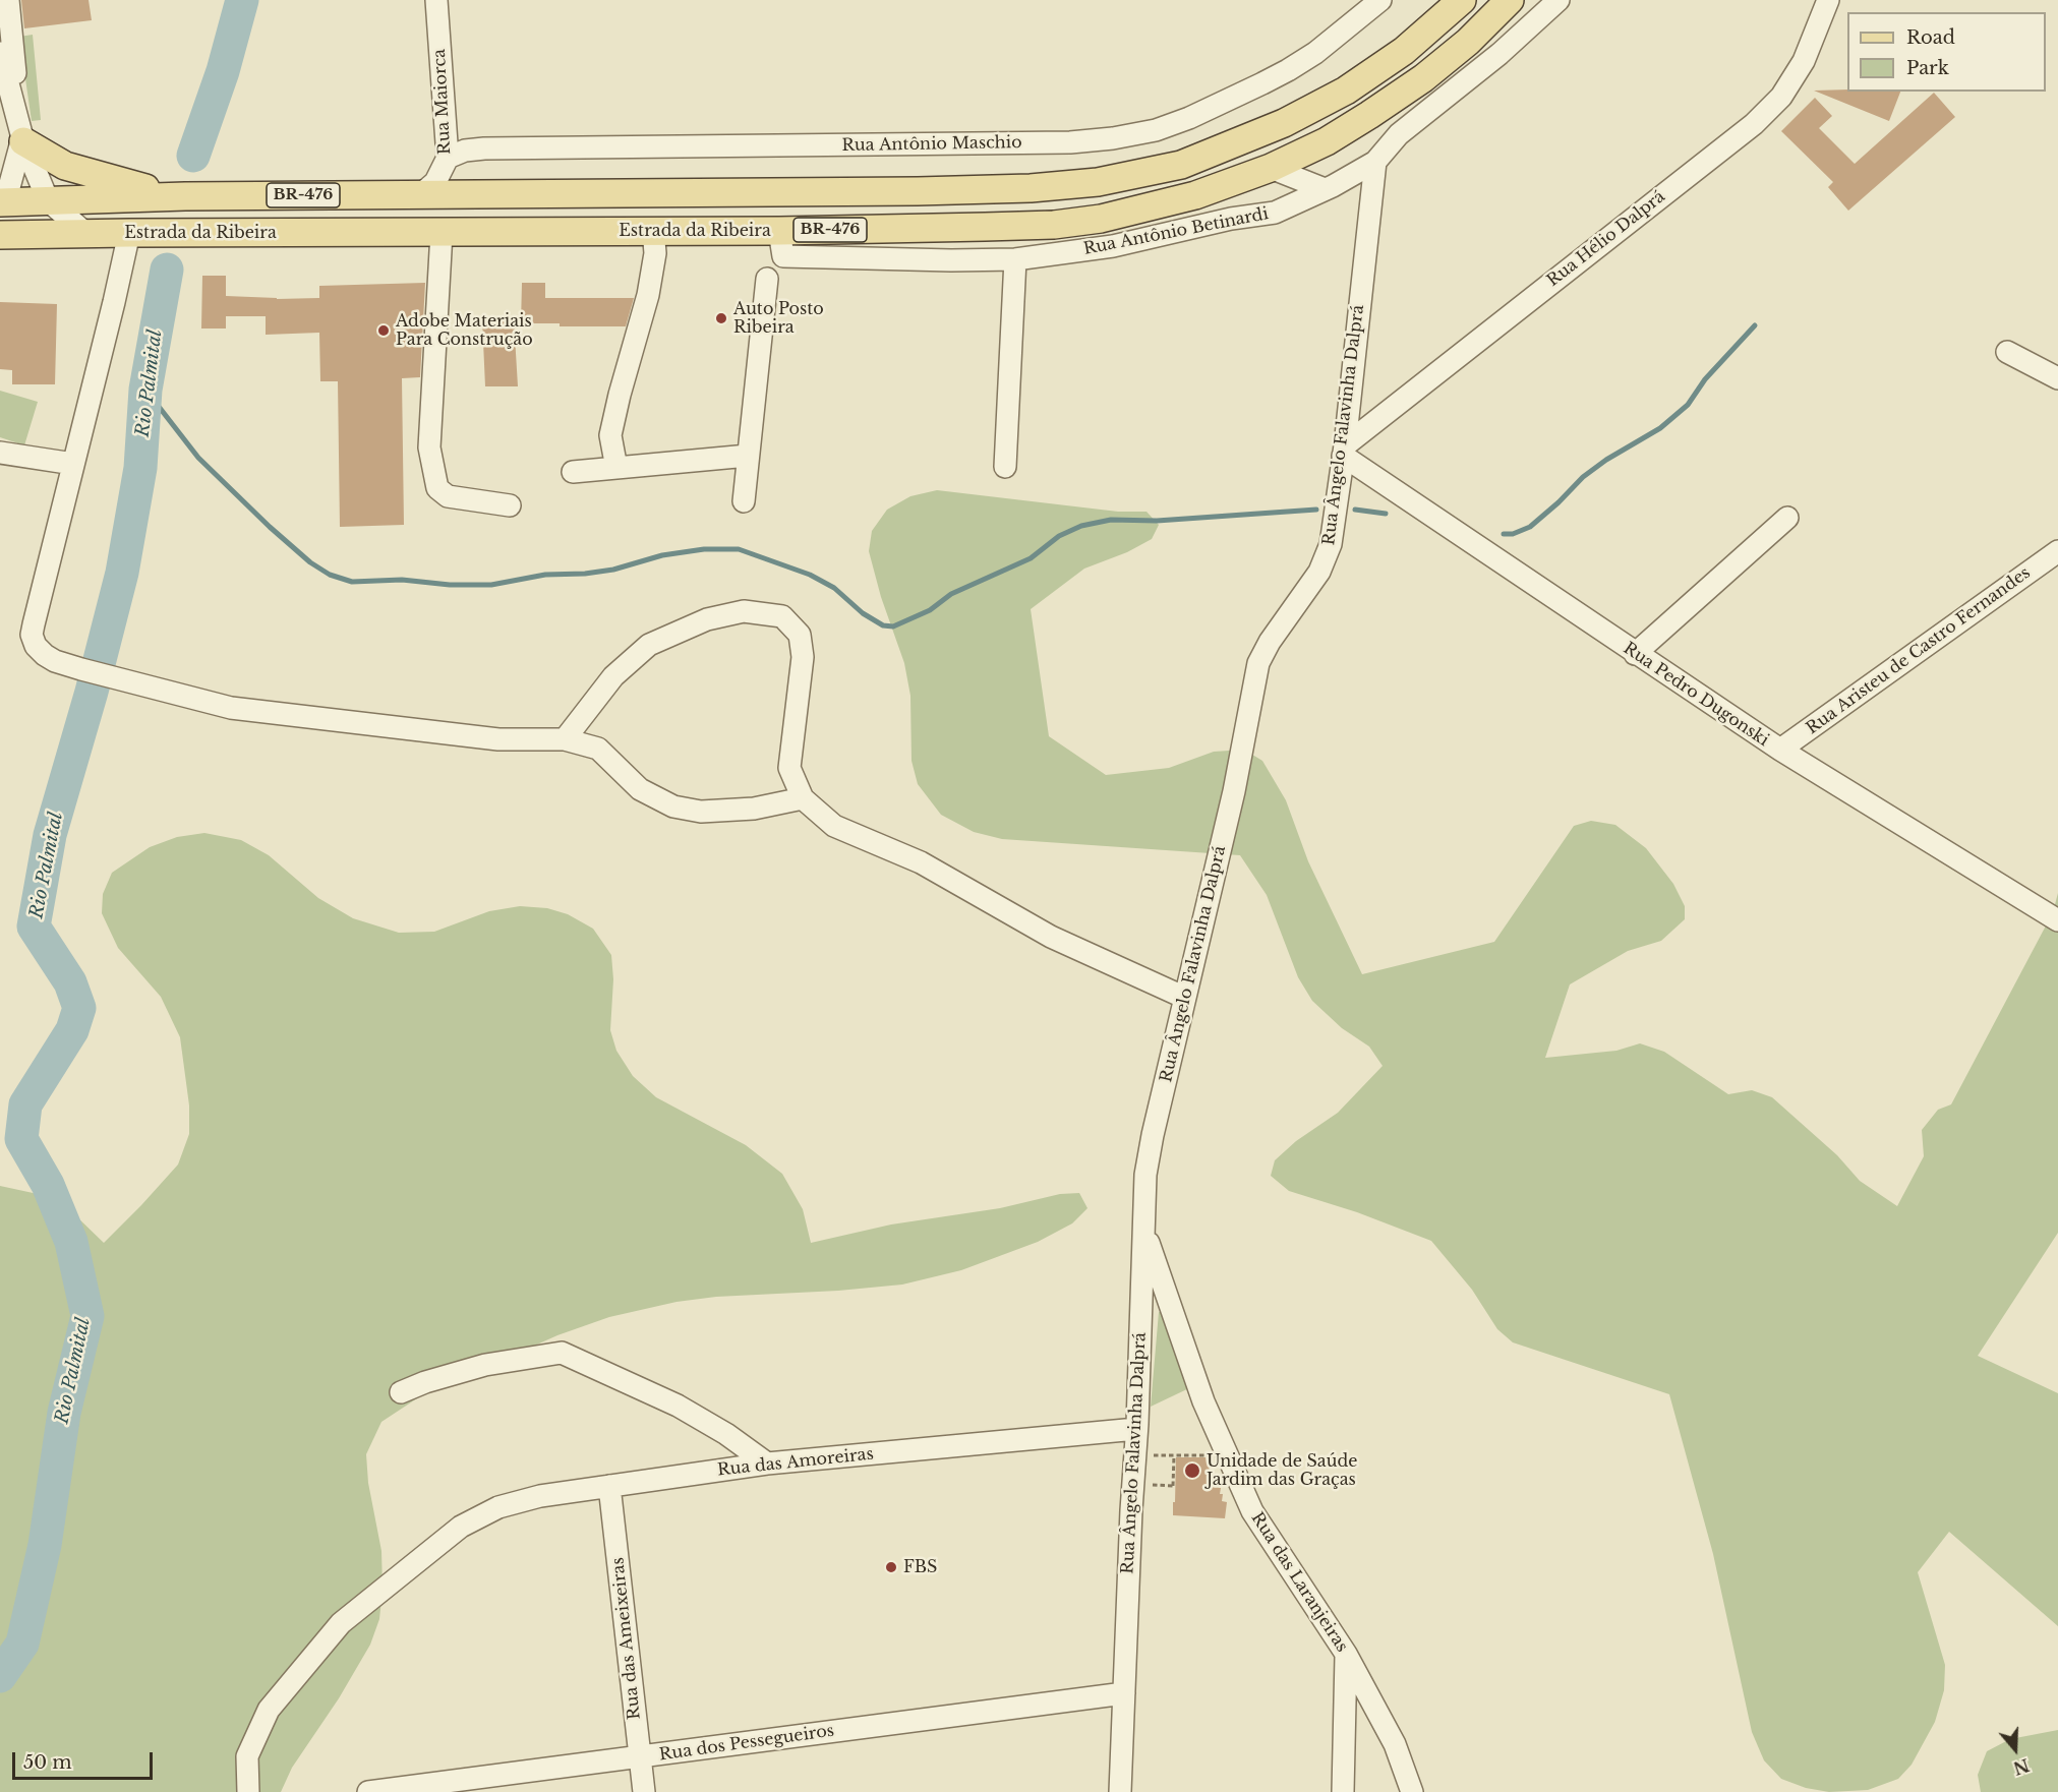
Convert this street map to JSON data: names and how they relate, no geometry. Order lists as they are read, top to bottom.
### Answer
{
  "streets": {
    "main road": ["BR-476", "Estrada da Ribeira"],
    "street": [
      "Rua Maiorca",
      "Rua Antônio Maschio",
      "Rua Antônio Betinardi",
      "Rua Hélio Dalprá",
      "Rua Ângelo Falavinha Dalprá",
      "Rua Aristeu de Castro Fernandes",
      "Rua Pedro Dugonski",
      "Rua das Amoreiras",
      "Rua das Laranjeiras",
      "Rua das Ameixeiras",
      "Rua dos Pessegueiros"
    ]
  },
  "crossings": [
    ["Rua Maiorca", "Rua Antônio Maschio"],
    ["Rua Maiorca", "Estrada da Ribeira"],
    ["Estrada da Ribeira", "Rua Antônio Betinardi"],
    ["Rua Antônio Betinardi", "Rua Ângelo Falavinha Dalprá"],
    ["Rua Hélio Dalprá", "Rua Ângelo Falavinha Dalprá"],
    ["Rua Hélio Dalprá", "Rua Pedro Dugonski"],
    ["Rua Ângelo Falavinha Dalprá", "Rua Pedro Dugonski"],
    ["Rua Ângelo Falavinha Dalprá", "Rua das Amoreiras"],
    ["Rua Ângelo Falavinha Dalprá", "Rua das Laranjeiras"],
    ["Rua Ângelo Falavinha Dalprá", "Rua dos Pessegueiros"],
    ["Rua Aristeu de Castro Fernandes", "Rua Pedro Dugonski"],
    ["Rua das Amoreiras", "Rua das Ameixeiras"],
    ["Rua das Ameixeiras", "Rua dos Pessegueiros"]
  ],
  "water": ["Rio Palmital"],
  "places": [
    "Auto Posto Ribeira",
    "Adobe Materiais Para Construção",
    "Unidade de Saúde Jardim das Graças",
    "FBS"
  ],
  "legend": ["Road", "Park"],
  "scale_bar": "50 m",
  "north": "bottom"
}
